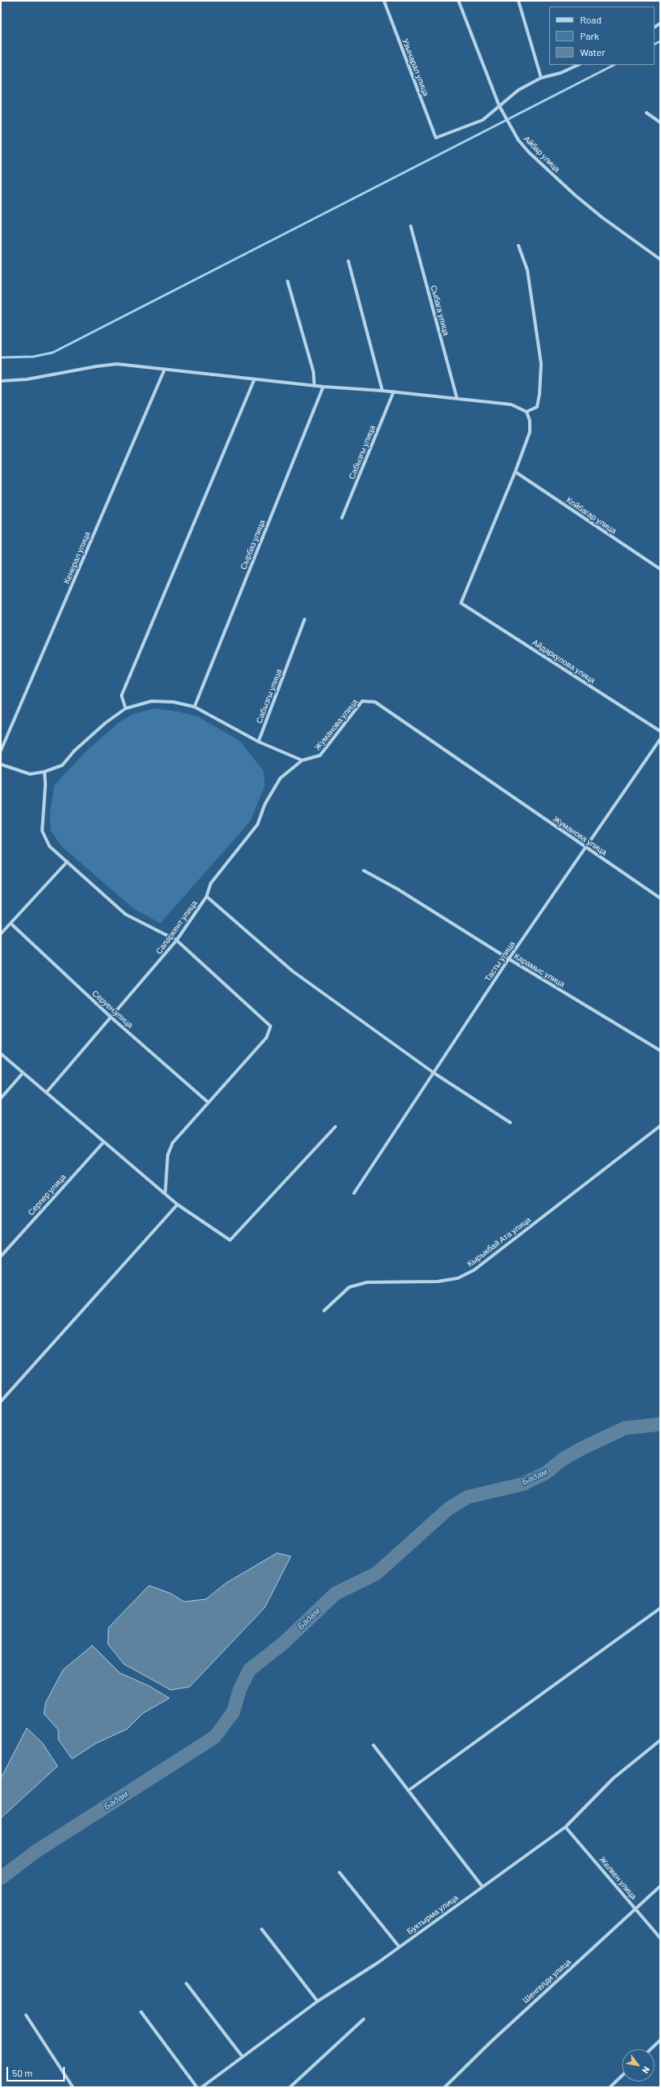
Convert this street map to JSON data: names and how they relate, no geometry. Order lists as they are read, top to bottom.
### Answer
{
  "streets": {
    "street": [
      "Узынарал улица",
      "Айбар улица",
      "Сыбага улица",
      "Сабызгы улица",
      "Койбагар улица",
      "Сырбаз улица",
      "Кенерал улица",
      "Айдаркулова улица",
      "Жуманова улица",
      "Сапаркент улица",
      "Тасты улица",
      "Карамыс улица",
      "Серуен улица",
      "Серпер улица",
      "Кырыкбай Ата улица",
      "Желкен улица",
      "Буктырма улица",
      "Шенгелди улица"
    ]
  },
  "crossings": [
    ["Узынарал улица", "Айбар улица"],
    ["Койбагар улица", "Айдаркулова улица"],
    ["Жуманова улица", "Сапаркент улица"],
    ["Жуманова улица", "Тасты улица"],
    ["Сапаркент улица", "Серуен улица"],
    ["Тасты улица", "Карамыс улица"],
    ["Желкен улица", "Буктырма улица"],
    ["Желкен улица", "Шенгелди улица"]
  ],
  "water": ["Бадам"],
  "legend": ["Road", "Park", "Water"],
  "scale_bar": "50 m",
  "north": "bottom right"
}
